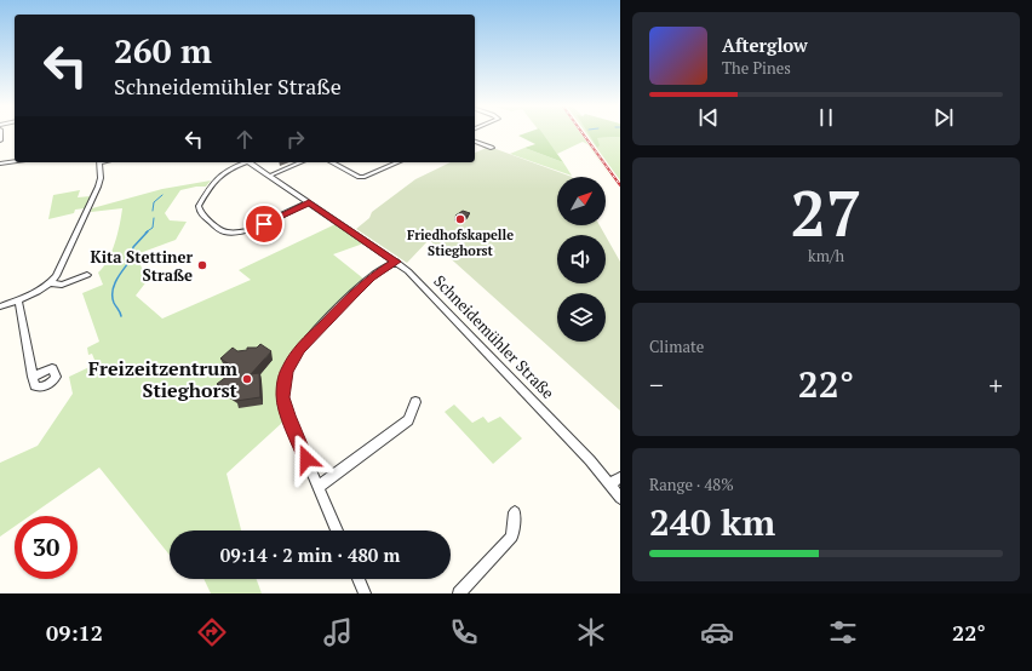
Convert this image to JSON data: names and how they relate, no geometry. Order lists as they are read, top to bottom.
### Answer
{
  "streets": {
    "street": ["Schneidemühler Straße"]
  },
  "places": ["Friedhofskapelle Stieghorst", "Kita Stettiner Straße", "Freizeitzentrum Stieghorst"],
  "north": "top right",
  "page": {
    "turn": ["260 m", "Schneidemühler Straße"],
    "song": ["Afterglow", "The Pines"],
    "tile": [
      ["27", "km/h"],
      "Climate",
      ["Range · 48%", "240 km"]
    ],
    "heat": ["−", "22°", "+"],
    "limit": "30",
    "trip": "09:14 · 2 min · 480 m",
    "tabs": ["09:12", "22°"]
  }
}
